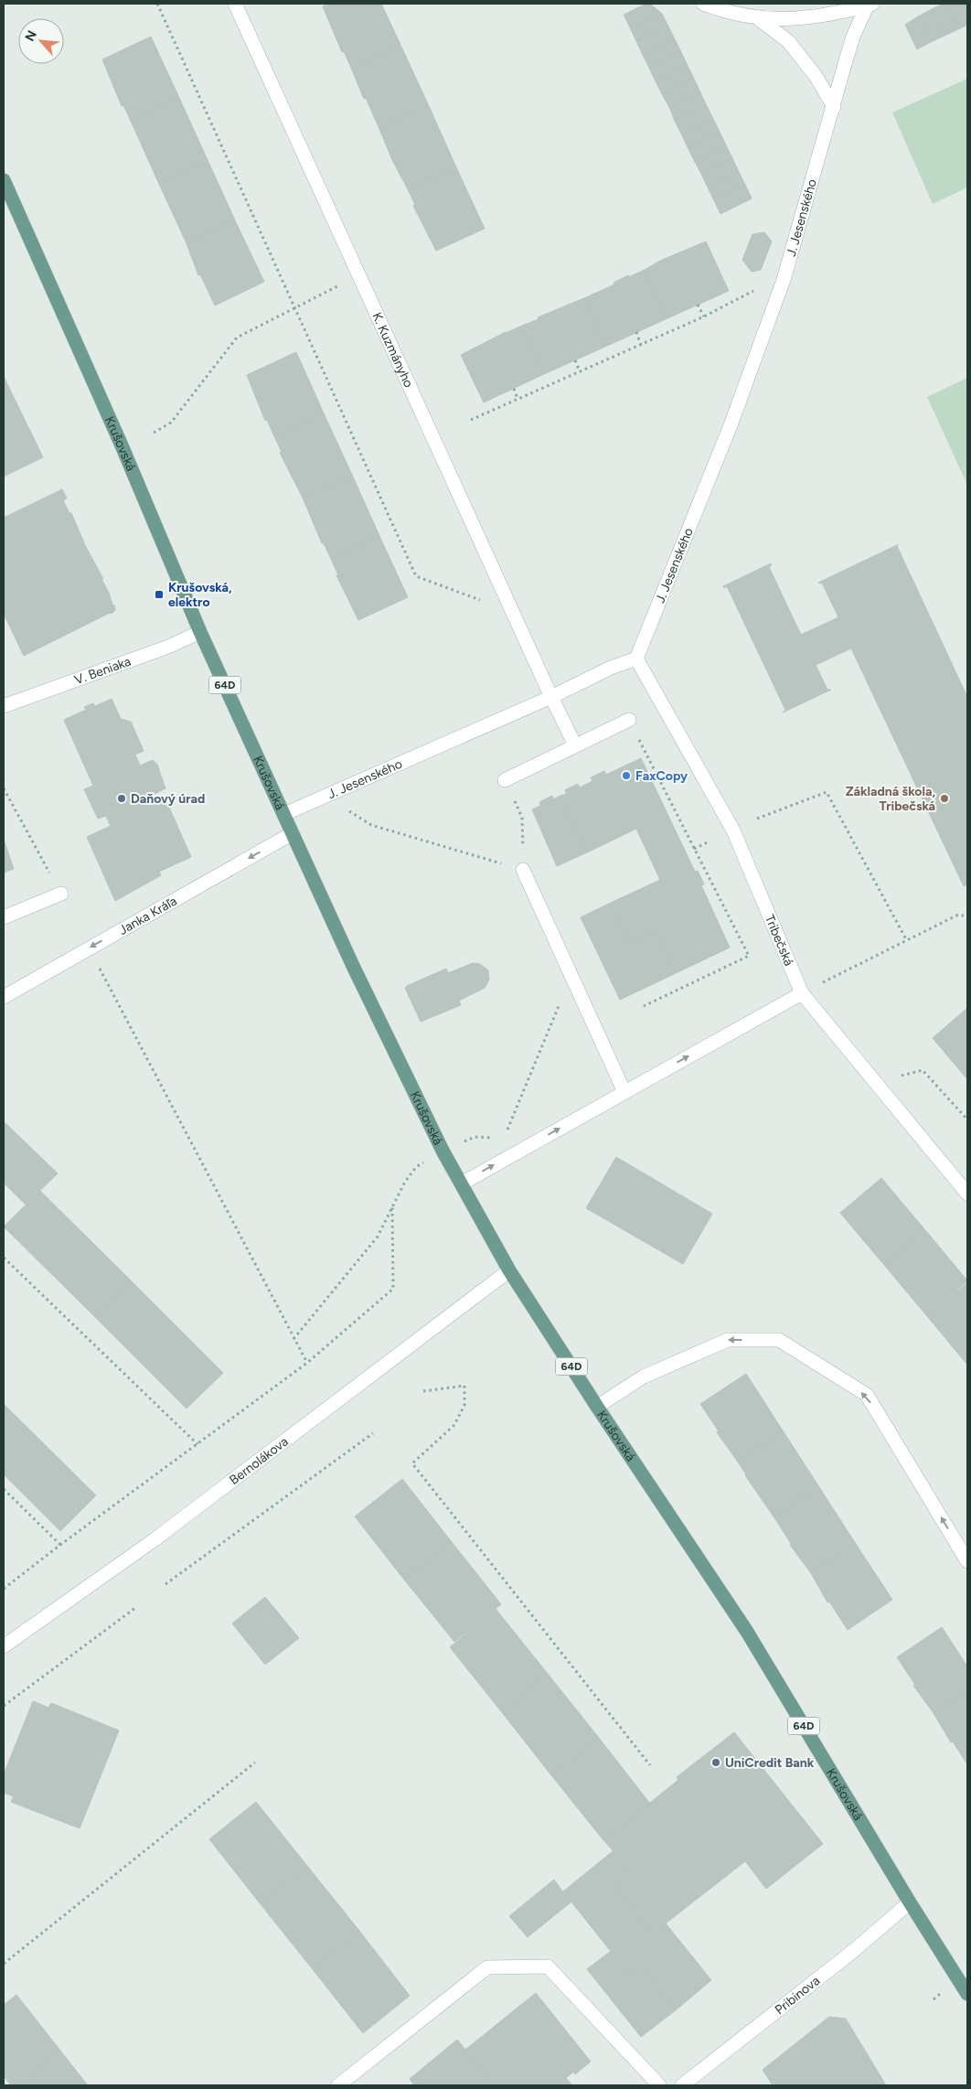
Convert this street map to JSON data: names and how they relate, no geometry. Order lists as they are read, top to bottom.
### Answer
{
  "streets": {
    "main road": ["Krušovská", "64D"],
    "street": [
      "J. Jesenského",
      "K. Kuzmányho",
      "V. Beniaka",
      "Janka Kráľa",
      "Tribečská",
      "Bernolákova",
      "Pribinova"
    ]
  },
  "crossings": [
    ["J. Jesenského", "K. Kuzmányho"],
    ["J. Jesenského", "Krušovská"],
    ["J. Jesenského", "Tribečská"],
    ["Krušovská", "V. Beniaka"],
    ["Krušovská", "Janka Kráľa"],
    ["Krušovská", "Bernolákova"],
    ["Krušovská", "Pribinova"]
  ],
  "one_way": ["Janka Kráľa"],
  "places": {
    "transit": ["Krušovská, elektro"],
    "other": [
      "FaxCopy",
      "Daňový úrad",
      "Základná škola, Tribečská",
      "UniCredit Bank"
    ]
  },
  "north": "top left"
}
